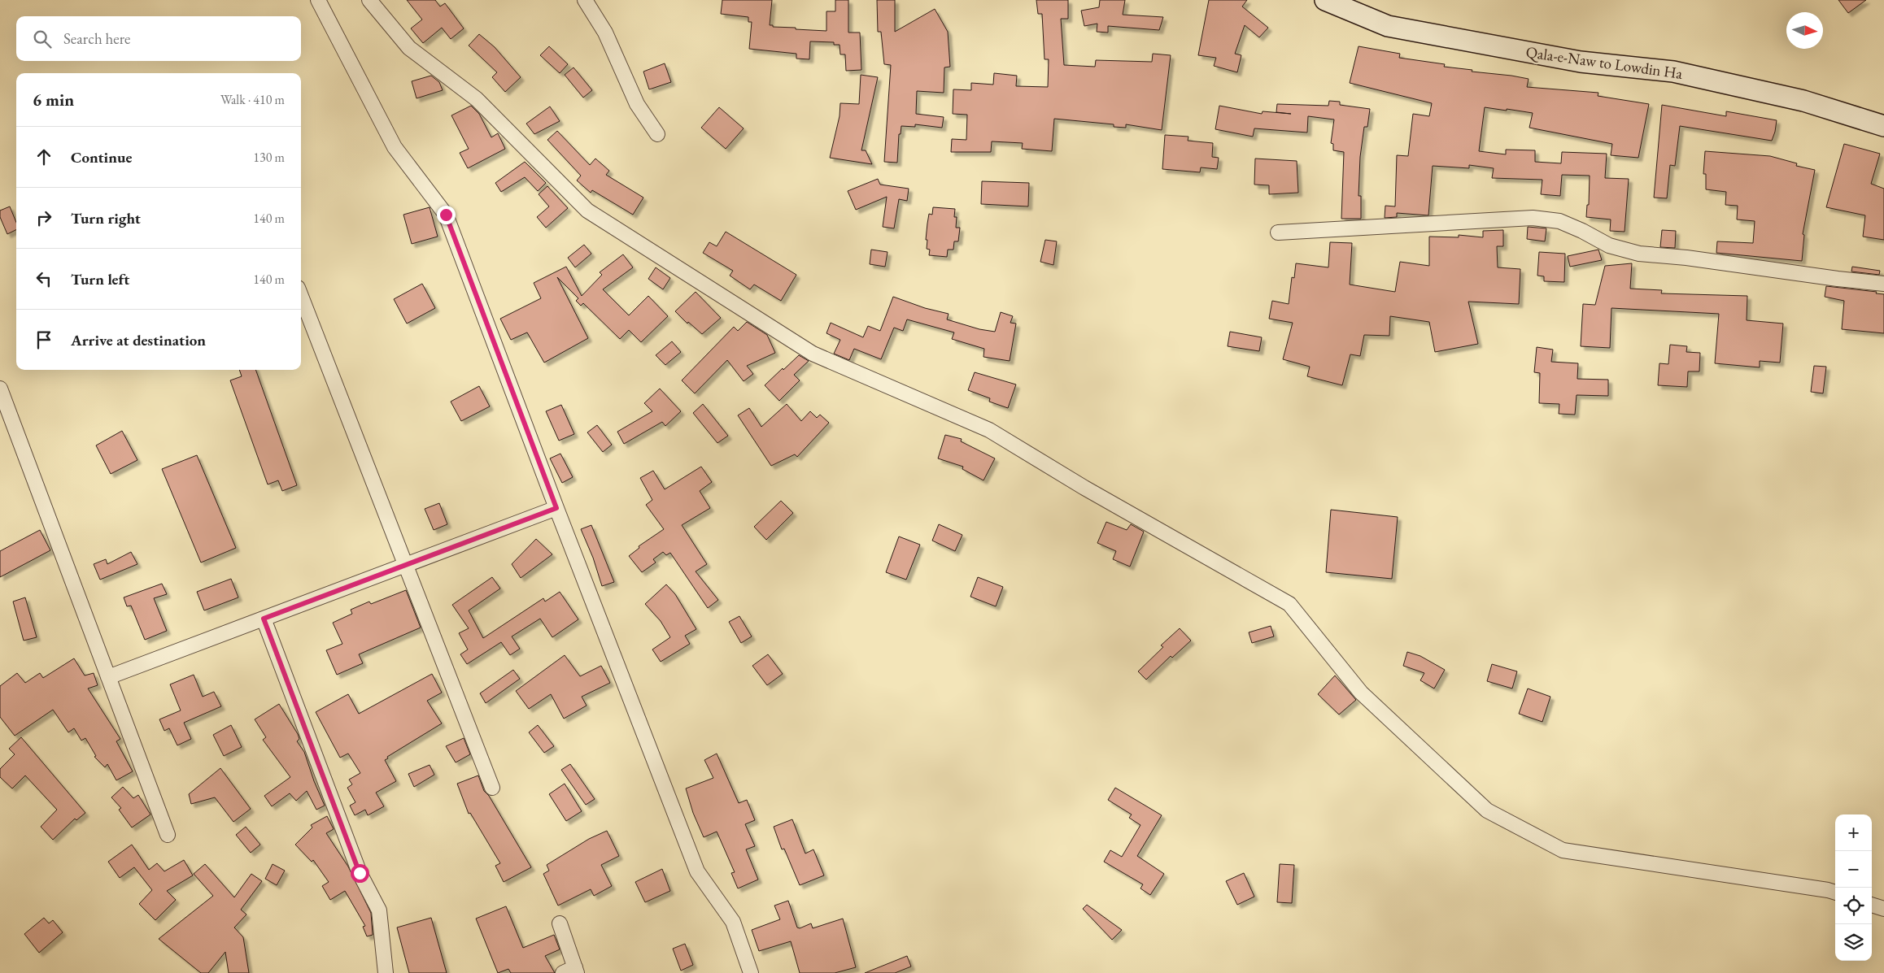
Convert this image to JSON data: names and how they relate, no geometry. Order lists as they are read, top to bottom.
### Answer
{
  "streets": {
    "main road": ["Qala-e-Naw to Lowdin Ha"]
  },
  "north": "right",
  "page": {
    "search": "Search here",
    "heading": ["6 min", "Walk · 410 m"],
    "list": [
      ["Continue", "130 m"],
      ["Turn right", "140 m"],
      ["Turn left", "140 m"],
      "Arrive at destination"
    ],
    "map_buttons": ["+", "−"]
  }
}
